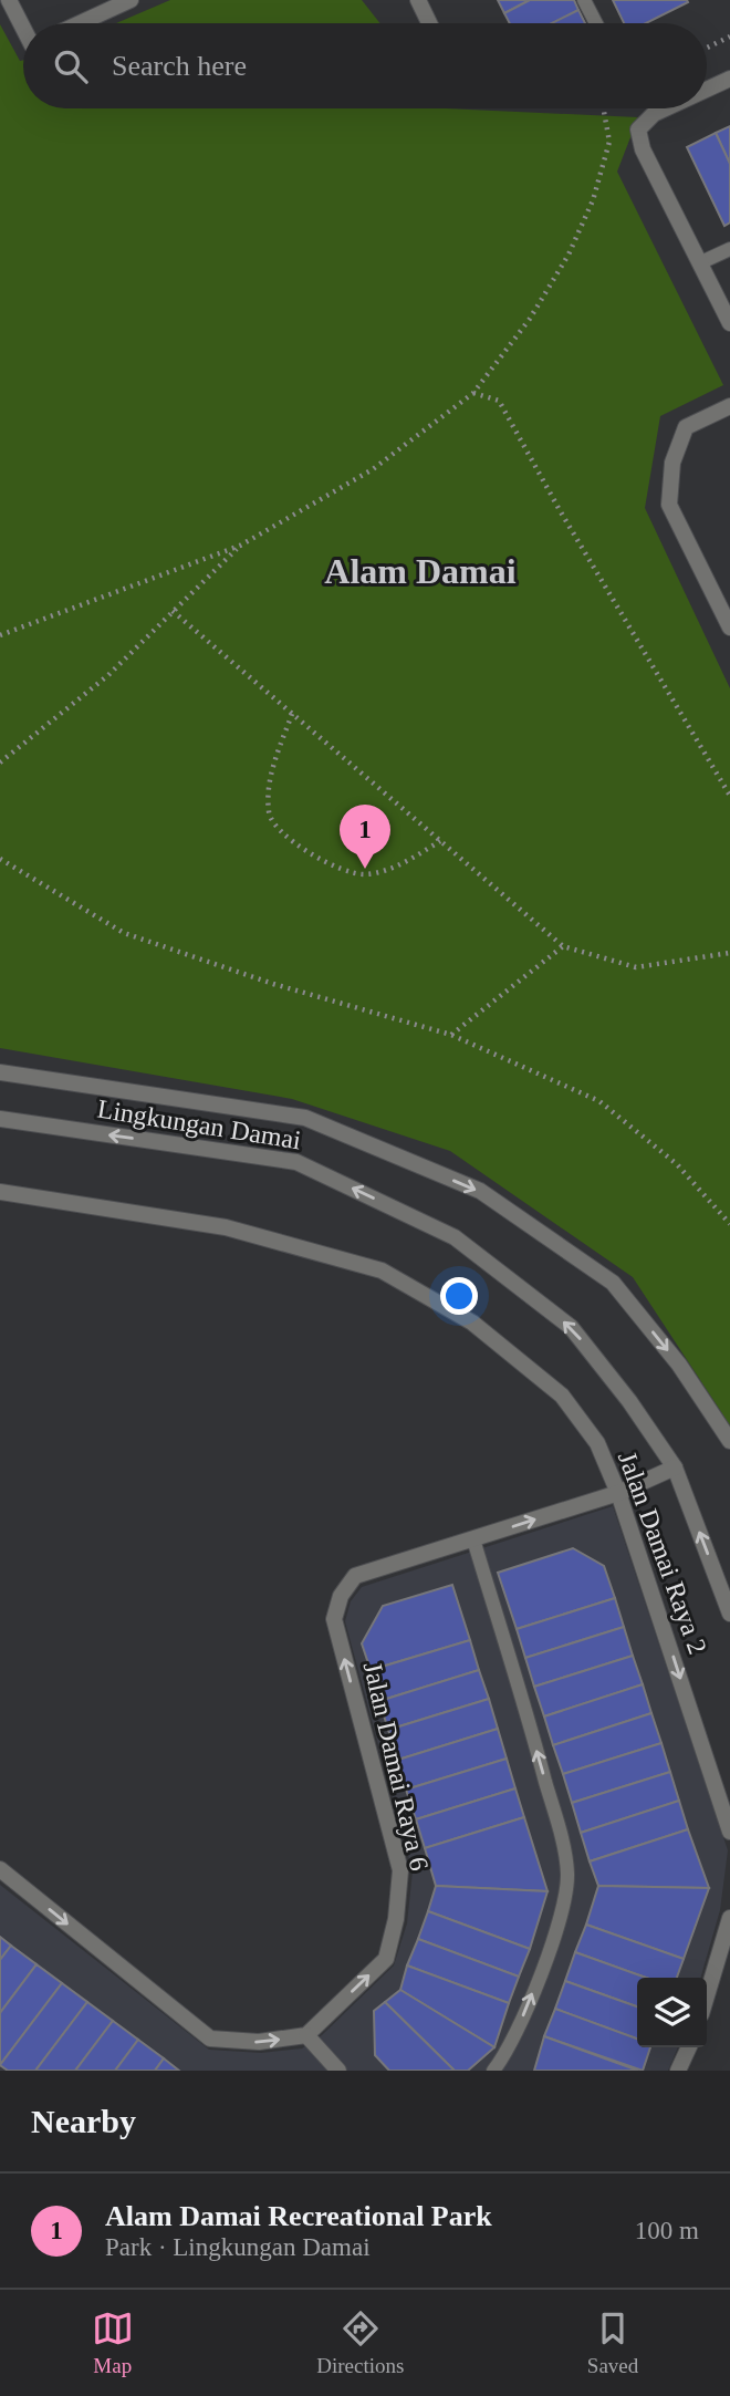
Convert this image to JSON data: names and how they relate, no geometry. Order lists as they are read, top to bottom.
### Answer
{
  "streets": {
    "street": ["Lingkungan Damai", "Jalan Damai Raya 2", "Jalan Damai Raya 6"]
  },
  "crossings": [
    ["Lingkungan Damai", "Jalan Damai Raya 6"],
    ["Jalan Damai Raya 2", "Jalan Damai Raya 6"]
  ],
  "districts": ["Alam Damai"],
  "page": {
    "search": "Search here",
    "pins": "1",
    "heading": "Nearby",
    "list": [
      {
        "mark": "1",
        "name": "Alam Damai Recreational Park",
        "note": "Park · Lingkungan Damai",
        "value": "100 m"
      }
    ],
    "nav": ["Map", "Directions", "Saved"]
  }
}
